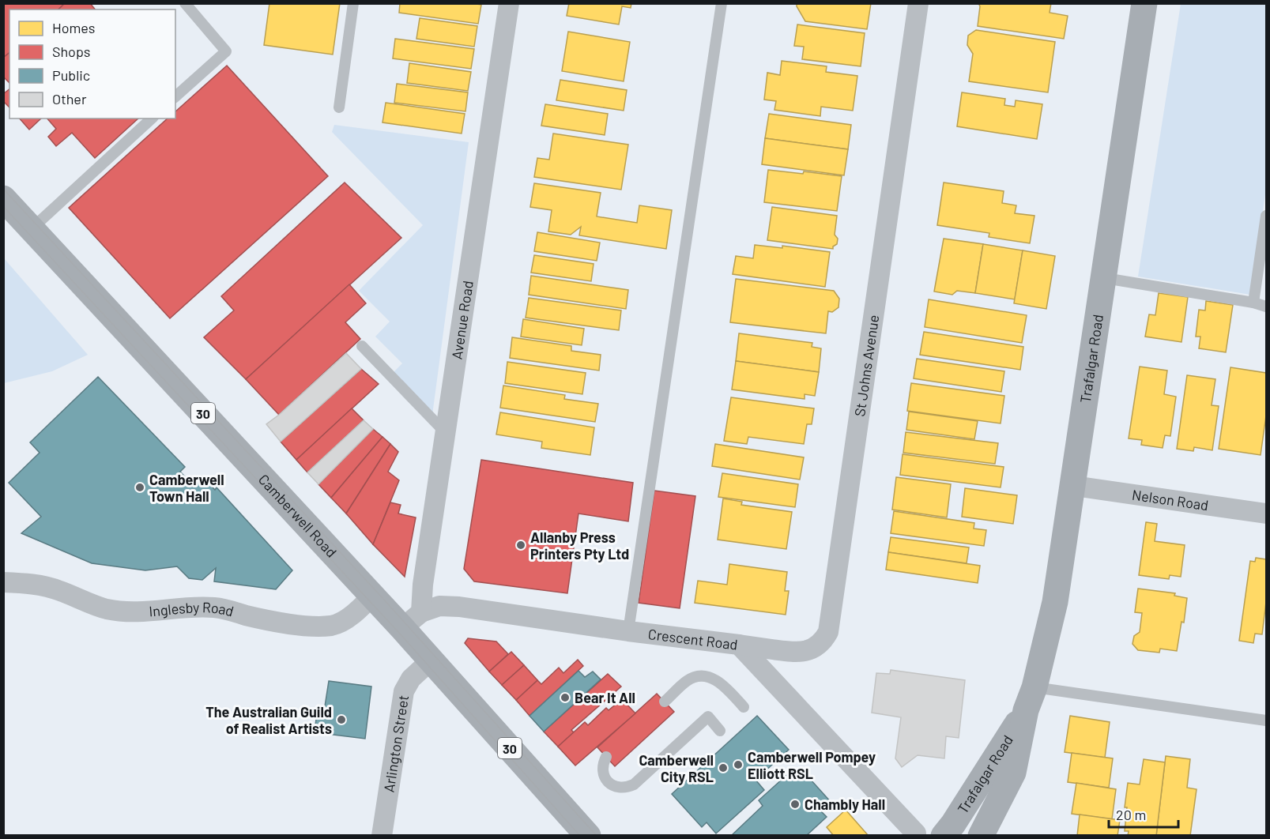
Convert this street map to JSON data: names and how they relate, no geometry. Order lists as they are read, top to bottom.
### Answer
{
  "streets": {
    "main road": ["Trafalgar Road", "30", "Camberwell Road"],
    "street": [
      "Avenue Road",
      "St Johns Avenue",
      "Nelson Road",
      "Inglesby Road",
      "Crescent Road",
      "Arlington Street"
    ]
  },
  "crossings": [
    ["Avenue Road", "Camberwell Road"],
    ["Avenue Road", "Crescent Road"],
    ["Trafalgar Road", "Nelson Road"],
    ["St Johns Avenue", "Crescent Road"],
    ["Camberwell Road", "Inglesby Road"],
    ["Camberwell Road", "Crescent Road"],
    ["Camberwell Road", "Arlington Street"]
  ],
  "places": [
    "Camberwell Town Hall",
    "Allanby Press Printers Pty Ltd",
    "Bear It All",
    "The Australian Guild of Realist Artists",
    "Camberwell Pompey Elliott RSL",
    "Camberwell City RSL",
    "Chambly Hall"
  ],
  "legend": [
    "Homes",
    "Shops",
    "Public",
    "Other"
  ],
  "scale_bar": "20 m"
}
